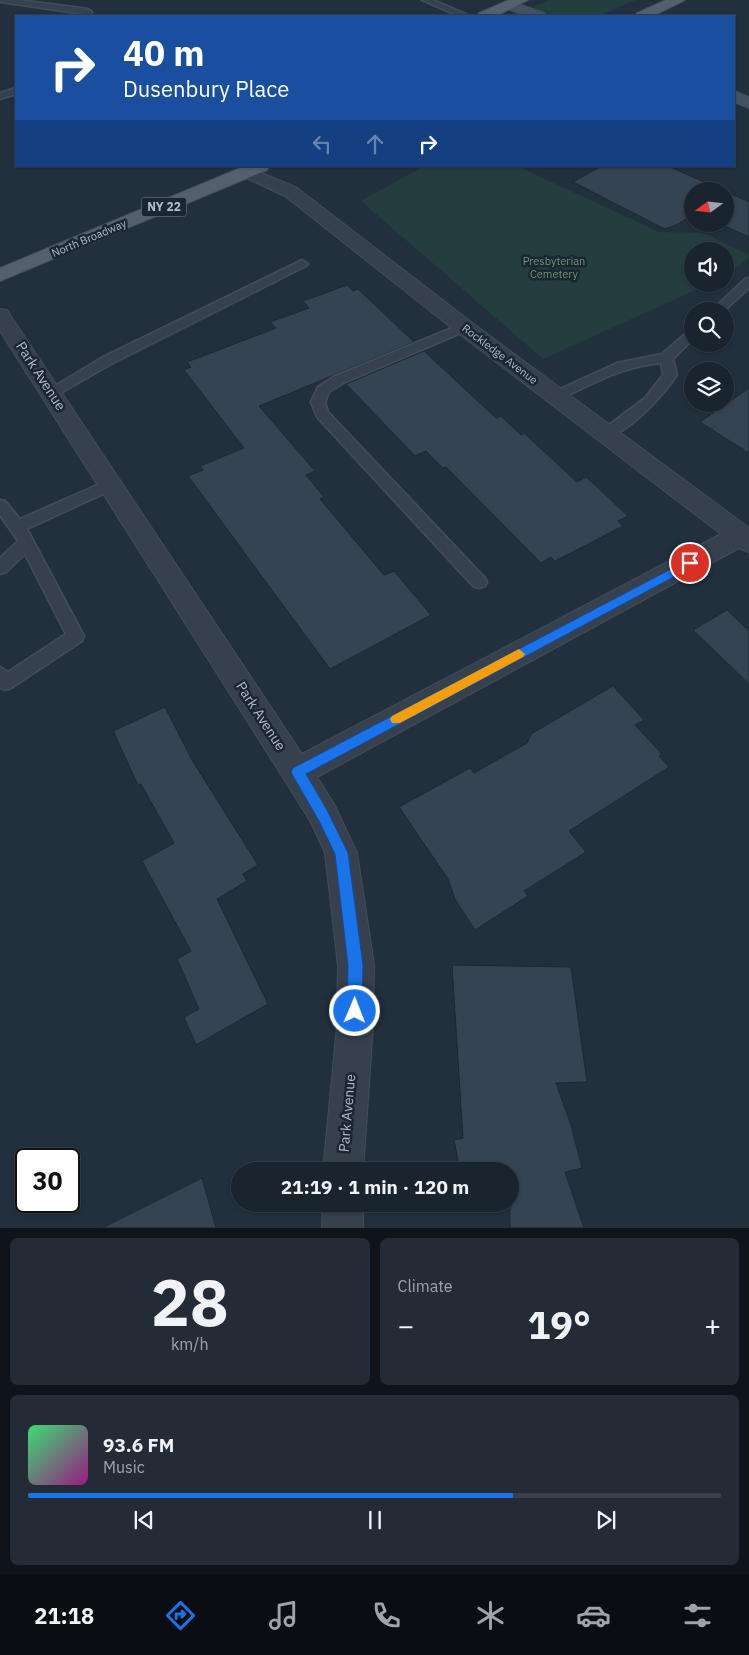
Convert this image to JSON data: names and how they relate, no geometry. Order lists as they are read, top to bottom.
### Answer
{
  "streets": {
    "main road": ["NY 22", "North Broadway"],
    "street": ["Rockledge Avenue", "Park Avenue"]
  },
  "crossings": [
    ["North Broadway", "Rockledge Avenue"]
  ],
  "parks": ["Presbyterian Cemetery"],
  "north": "left",
  "page": {
    "turn": ["40 m", "Dusenbury Place"],
    "limit": "30",
    "trip": "21:19 · 1 min · 120 m",
    "tile": [
      ["28", "km/h"],
      "Climate"
    ],
    "heat": ["−", "19°", "+"],
    "song": ["93.6 FM", "Music"],
    "tabs": "21:18"
  }
}
